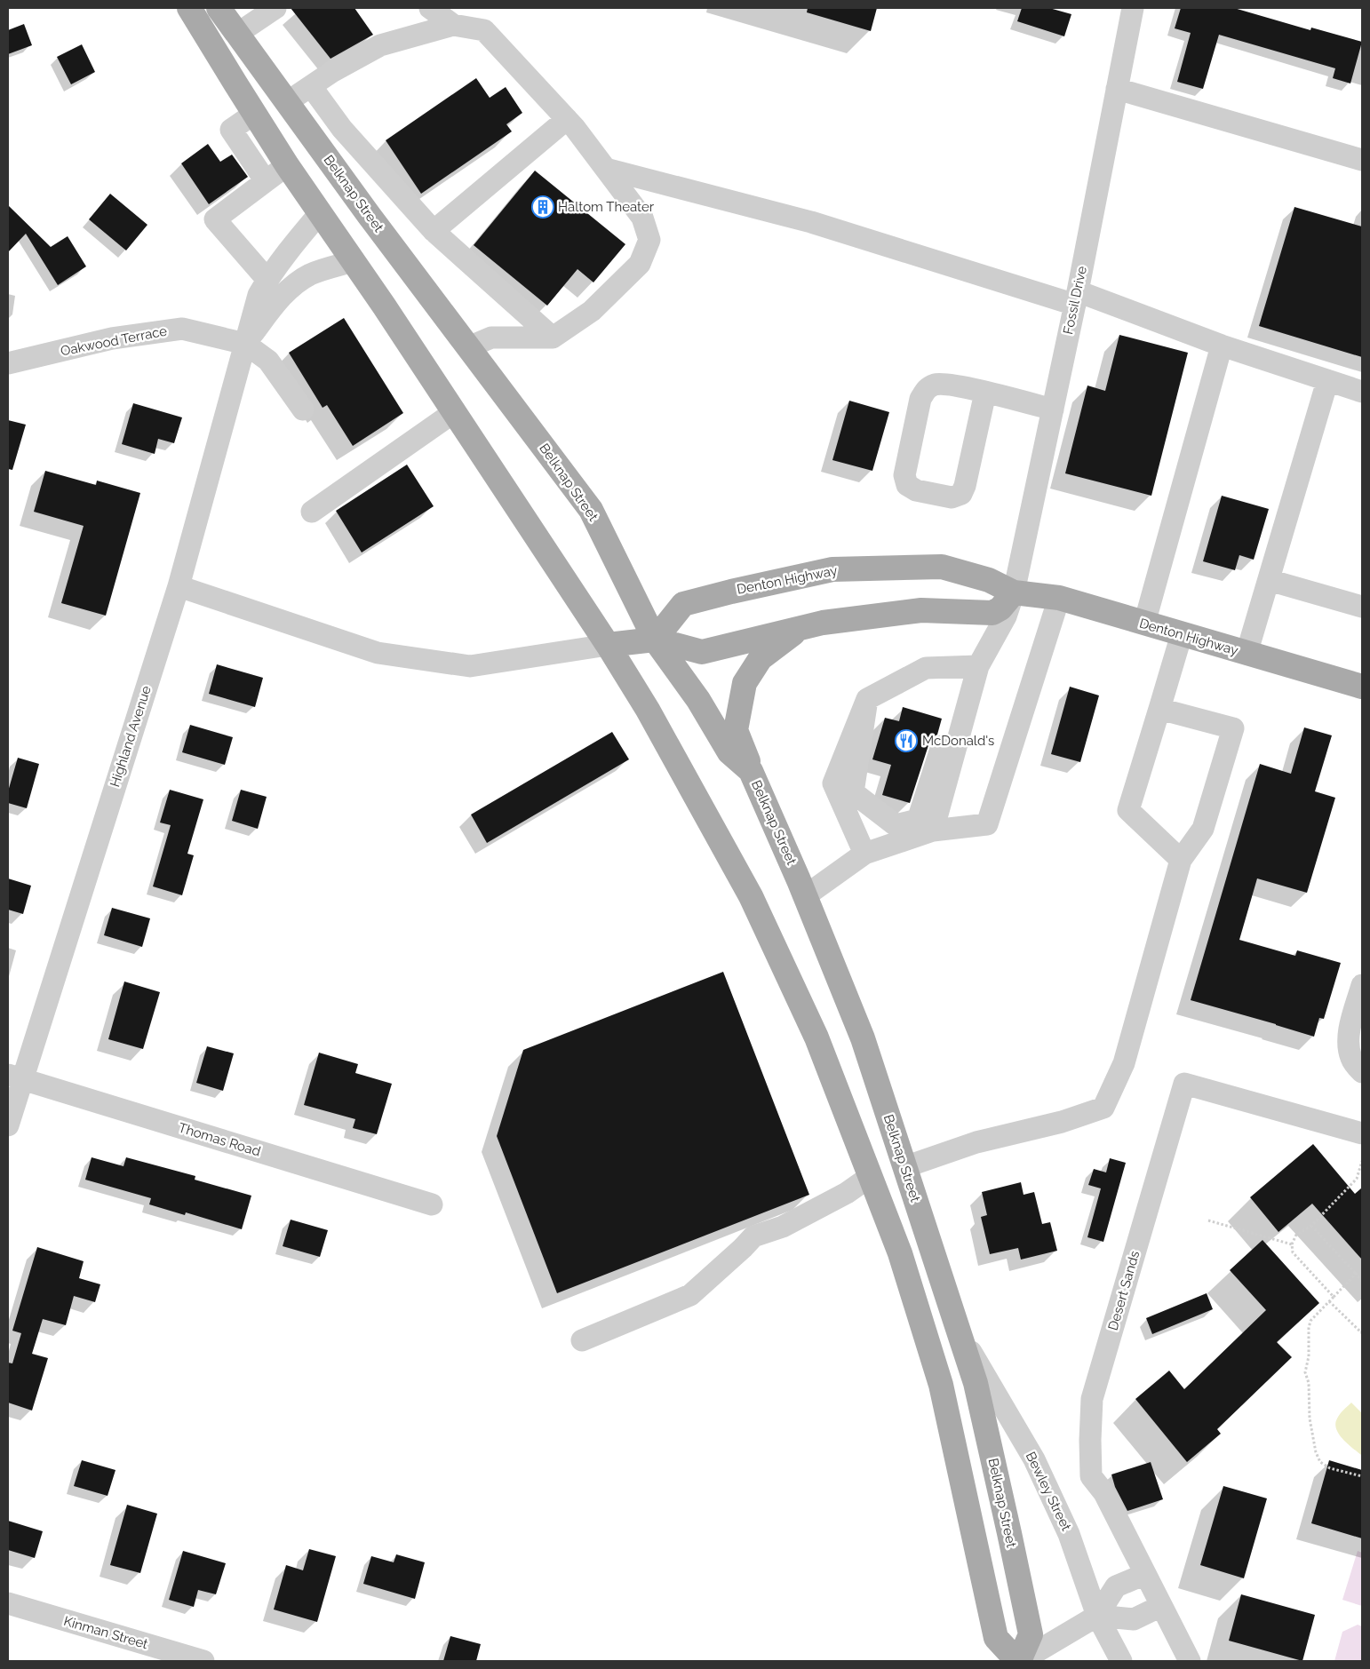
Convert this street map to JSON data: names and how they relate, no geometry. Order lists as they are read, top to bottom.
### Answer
{
  "streets": {
    "main road": ["Belknap Street", "Denton Highway"],
    "street": [
      "Fossil Drive",
      "Oakwood Terrace",
      "Highland Avenue",
      "Thomas Road",
      "Desert Sands",
      "Bewley Street",
      "Kinman Street"
    ]
  },
  "crossings": [
    ["Belknap Street", "Denton Highway"],
    ["Belknap Street", "Bewley Street"],
    ["Fossil Drive", "Denton Highway"],
    ["Oakwood Terrace", "Highland Avenue"],
    ["Highland Avenue", "Thomas Road"]
  ],
  "places": {
    "building": ["Haltom Theater"],
    "restaurant": ["McDonald's"]
  }
}
